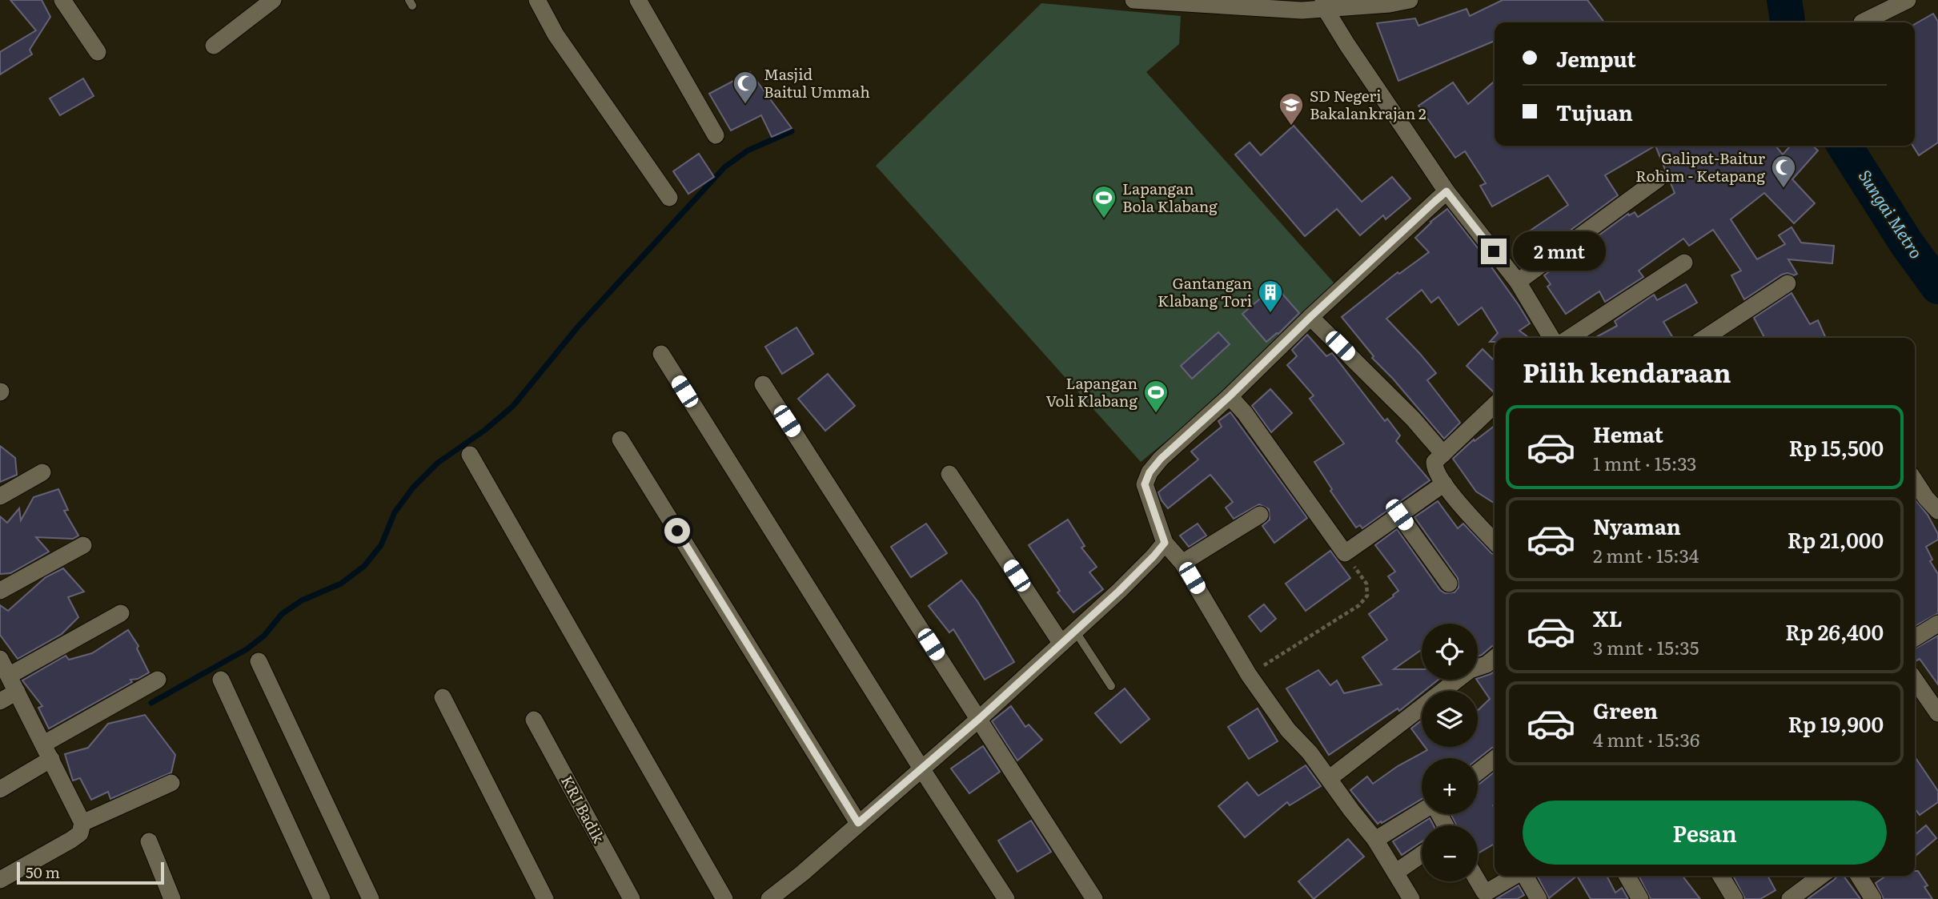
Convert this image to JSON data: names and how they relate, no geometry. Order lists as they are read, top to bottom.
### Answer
{
  "streets": {
    "street": ["KRI Badik"]
  },
  "water": ["Sungai Metro"],
  "places": {
    "mosque": ["Masjid Baitul Ummah", "Galipat-Baitur Rohim - Ketapang"],
    "school or university": ["SD Negeri Bakalankrajan 2"],
    "sports": ["Lapangan Bola Klabang", "Lapangan Voli Klabang"],
    "building": ["Gantangan Klabang Tori"]
  },
  "scale_bar": "50 m",
  "page": {
    "banner": ["Jemput", "Tujuan"],
    "bubble": "2 mnt",
    "heading": "Pilih kendaraan",
    "list": [
      {
        "name": "Hemat",
        "note": "1 mnt · 15:33",
        "value": "Rp 15,500"
      },
      {
        "name": "Nyaman",
        "note": "2 mnt · 15:34",
        "value": "Rp 21,000"
      },
      {
        "name": "XL",
        "note": "3 mnt · 15:35",
        "value": "Rp 26,400"
      },
      {
        "name": "Green",
        "note": "4 mnt · 15:36",
        "value": "Rp 19,900"
      }
    ],
    "map_buttons": ["+", "−"],
    "buttons": "Pesan",
    "scale": "50 m"
  }
}
